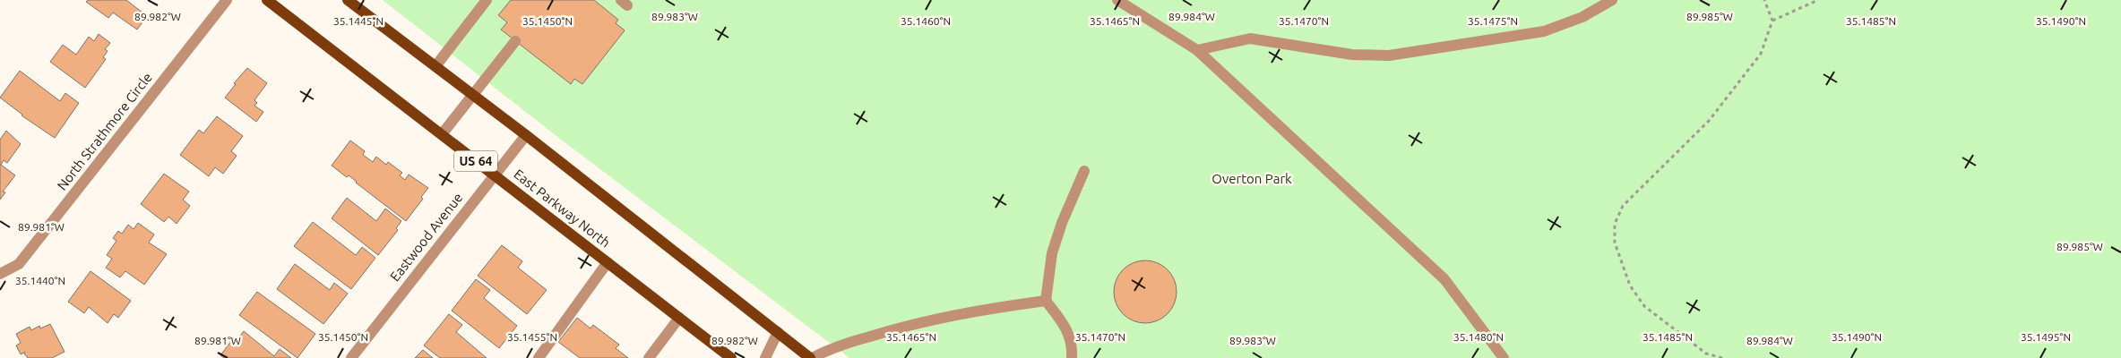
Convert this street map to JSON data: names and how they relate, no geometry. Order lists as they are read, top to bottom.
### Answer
{
  "streets": {
    "main road": ["US 64", "East Parkway North"],
    "street": ["North Strathmore Circle", "Eastwood Avenue"]
  },
  "crossings": [
    ["East Parkway North", "Eastwood Avenue"]
  ],
  "parks": ["Overton Park"],
  "coordinates": [
    "89.984°W",
    "89.982°W",
    "89.983°W",
    "89.985°W",
    "35.1445°N",
    "35.1450°N",
    "35.1460°N",
    "35.1465°N",
    "35.1470°N",
    "35.1475°N",
    "35.1485°N",
    "35.1490°N",
    "89.981°W",
    "35.1440°N",
    "35.1455°N",
    "35.1480°N",
    "35.1495°N"
  ]
}
